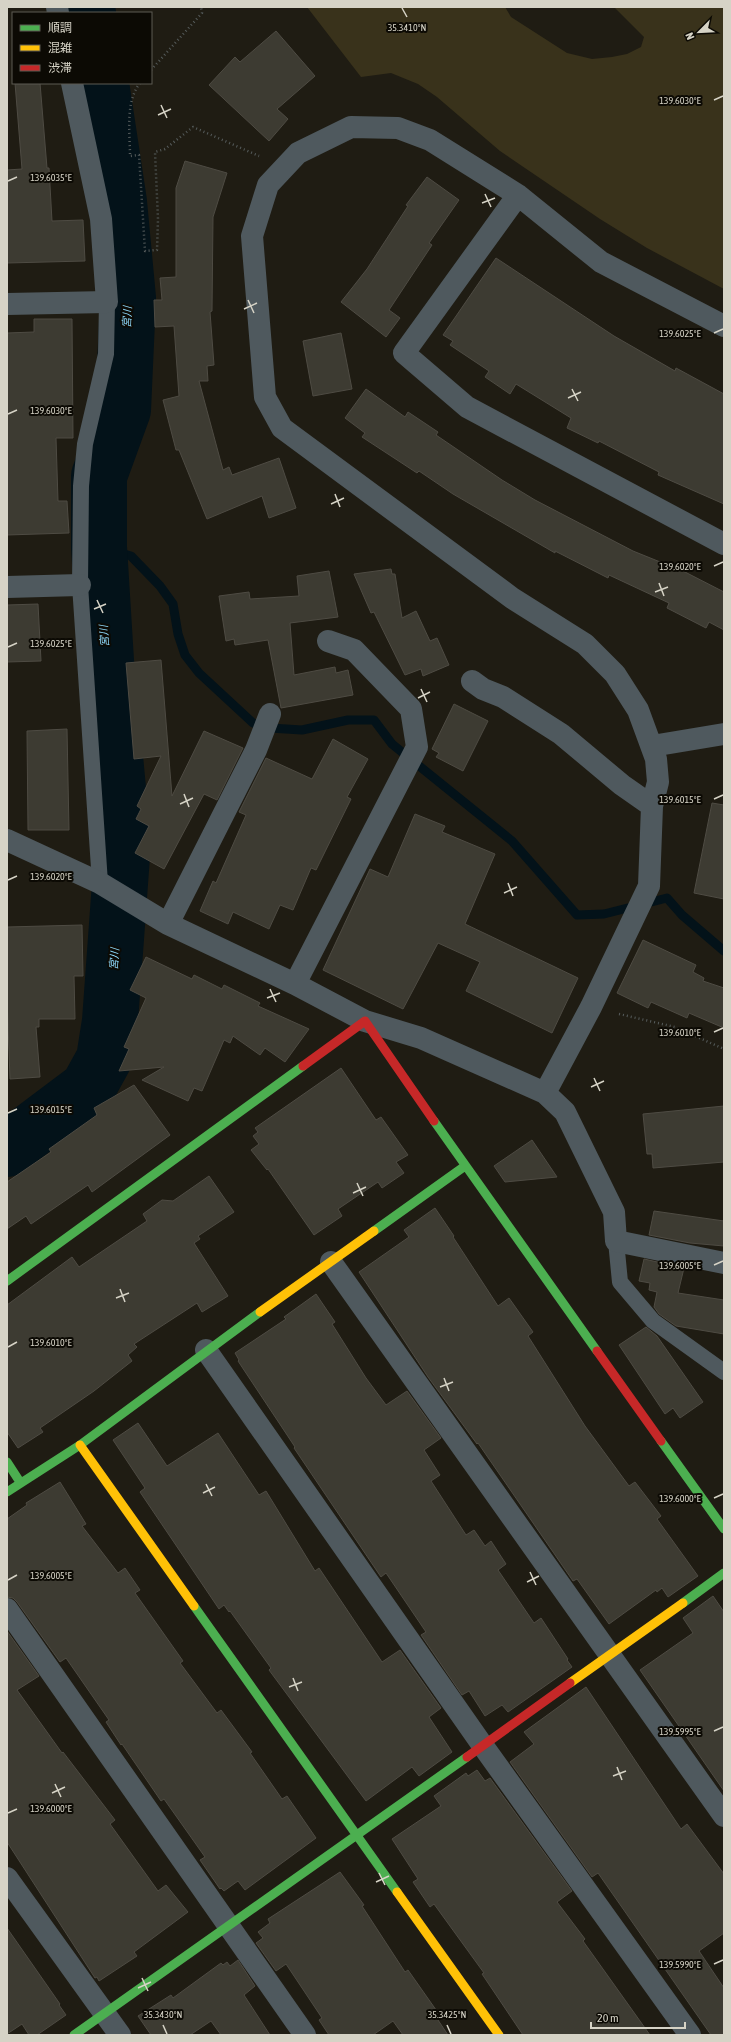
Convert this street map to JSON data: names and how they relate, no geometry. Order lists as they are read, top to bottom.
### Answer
{
  "water": ["宮川"],
  "legend": ["順調", "混雑", "渋滞"],
  "scale_bar": "20 m",
  "north": "bottom left",
  "coordinates": [
    "35.3410°N",
    "139.6030°E",
    "139.6035°E",
    "139.6025°E",
    "139.6020°E",
    "139.6015°E",
    "139.6010°E",
    "139.6005°E",
    "139.6000°E",
    "139.5995°E",
    "139.5990°E",
    "35.3430°N",
    "35.3425°N"
  ]
}
